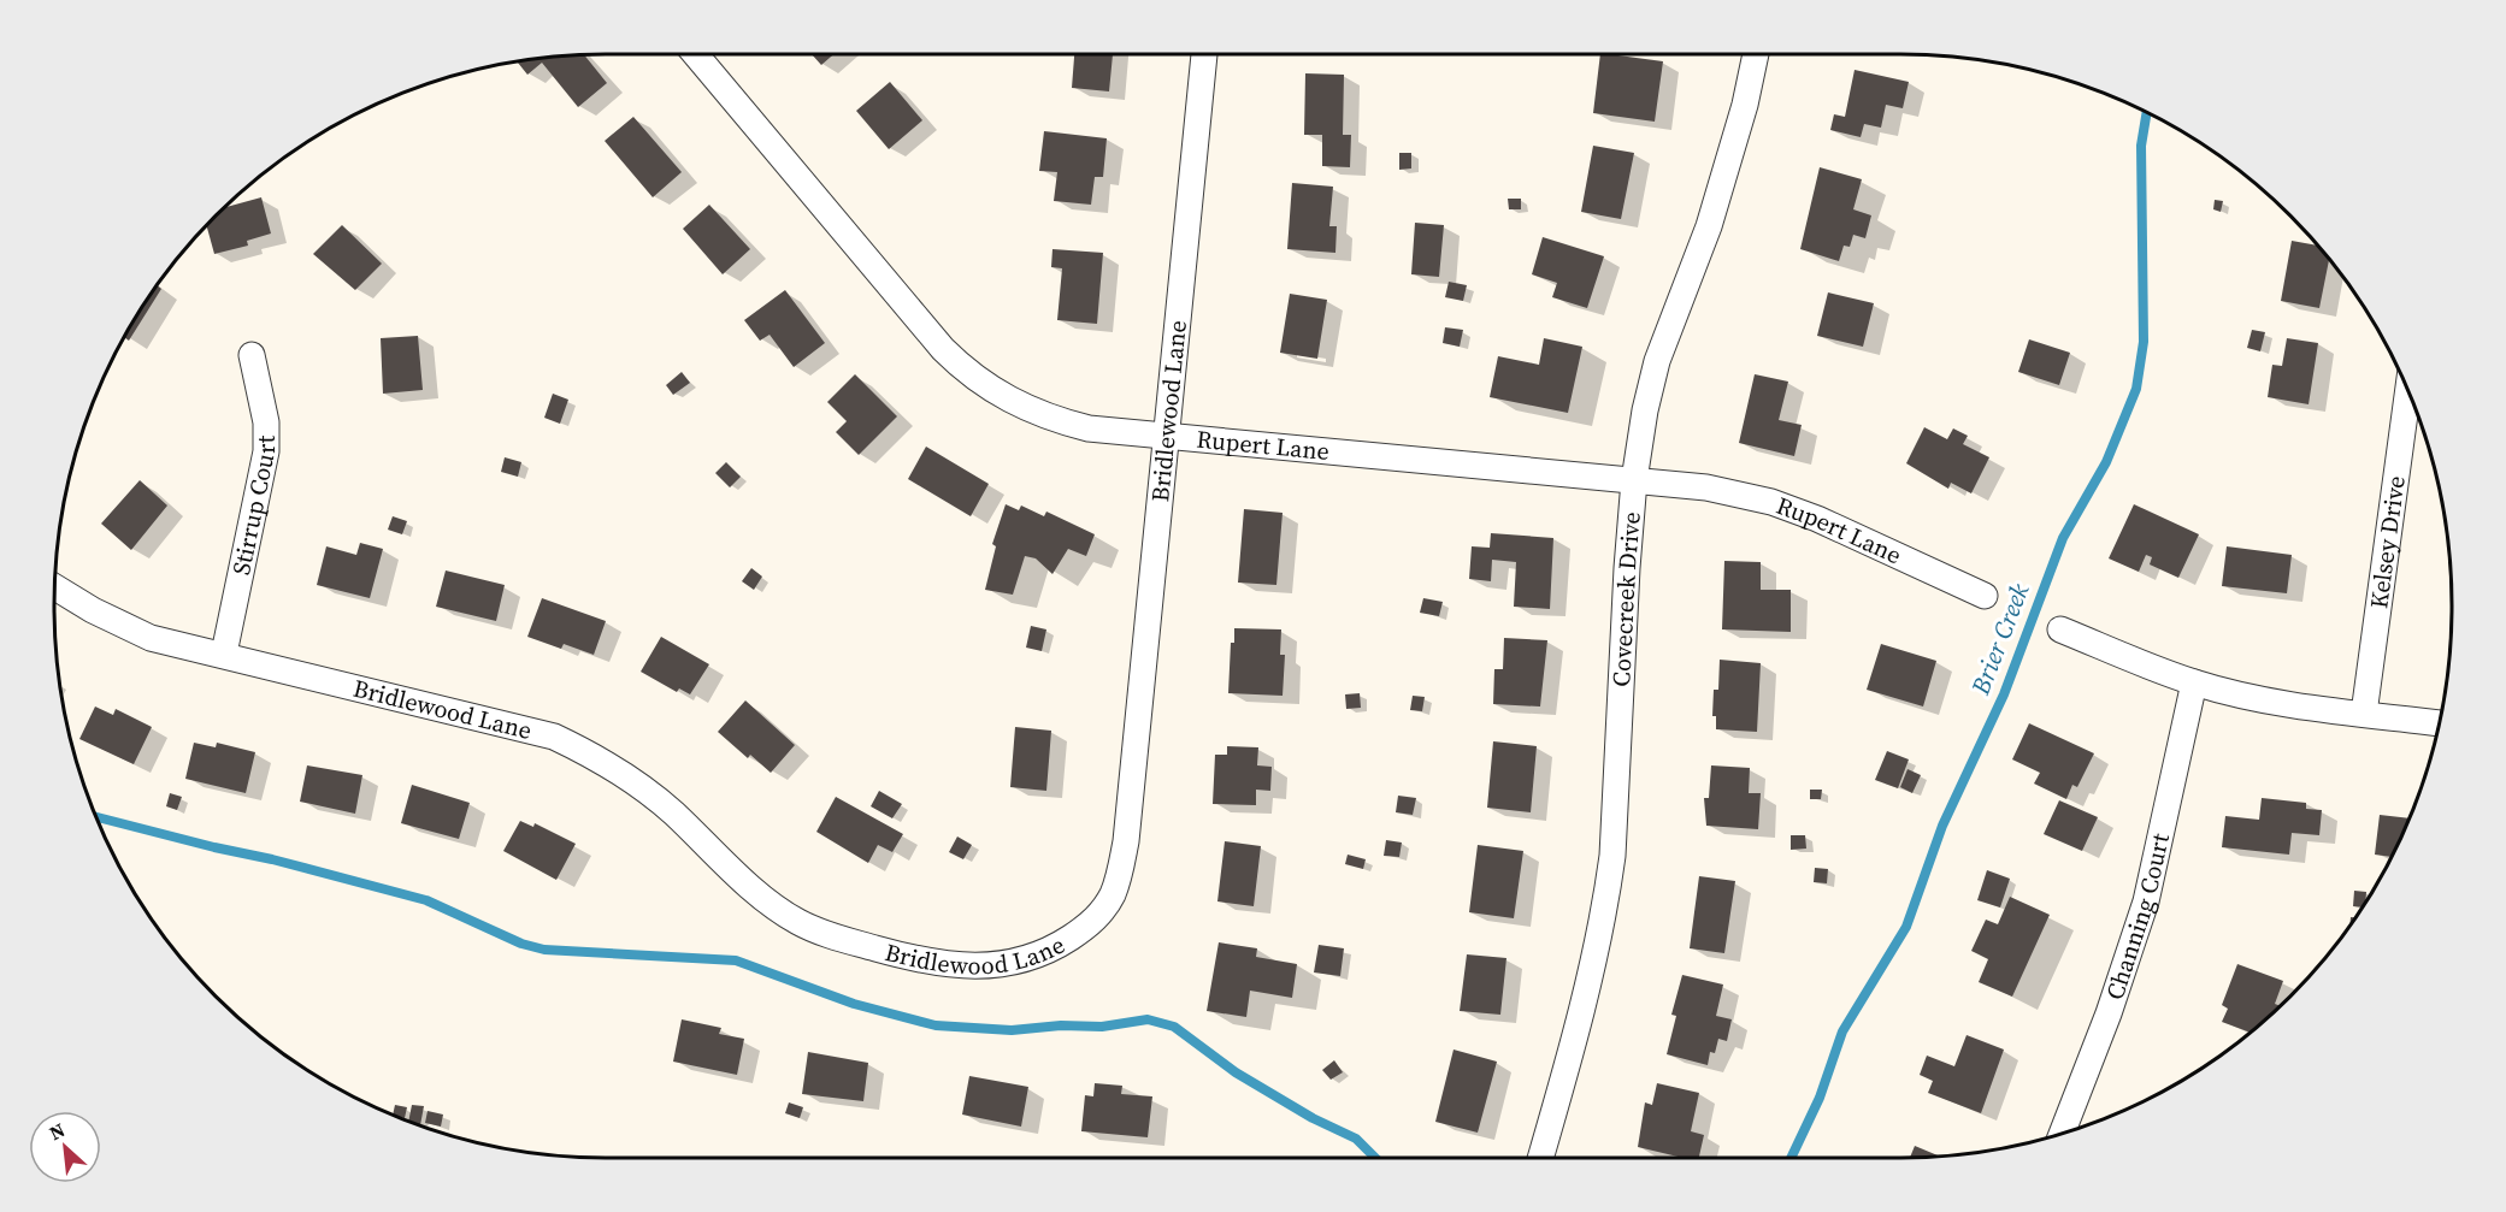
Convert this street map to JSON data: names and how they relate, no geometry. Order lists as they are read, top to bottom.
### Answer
{
  "streets": {
    "street": [
      "Bridlewood Lane",
      "Rupert Lane",
      "Stirrup Court",
      "Kelsey Drive",
      "Covecreek Drive",
      "Channing Court"
    ]
  },
  "crossings": [
    ["Bridlewood Lane", "Rupert Lane"],
    ["Bridlewood Lane", "Stirrup Court"],
    ["Rupert Lane", "Covecreek Drive"]
  ],
  "water": ["Brier Creek"],
  "north": "top left"
}
